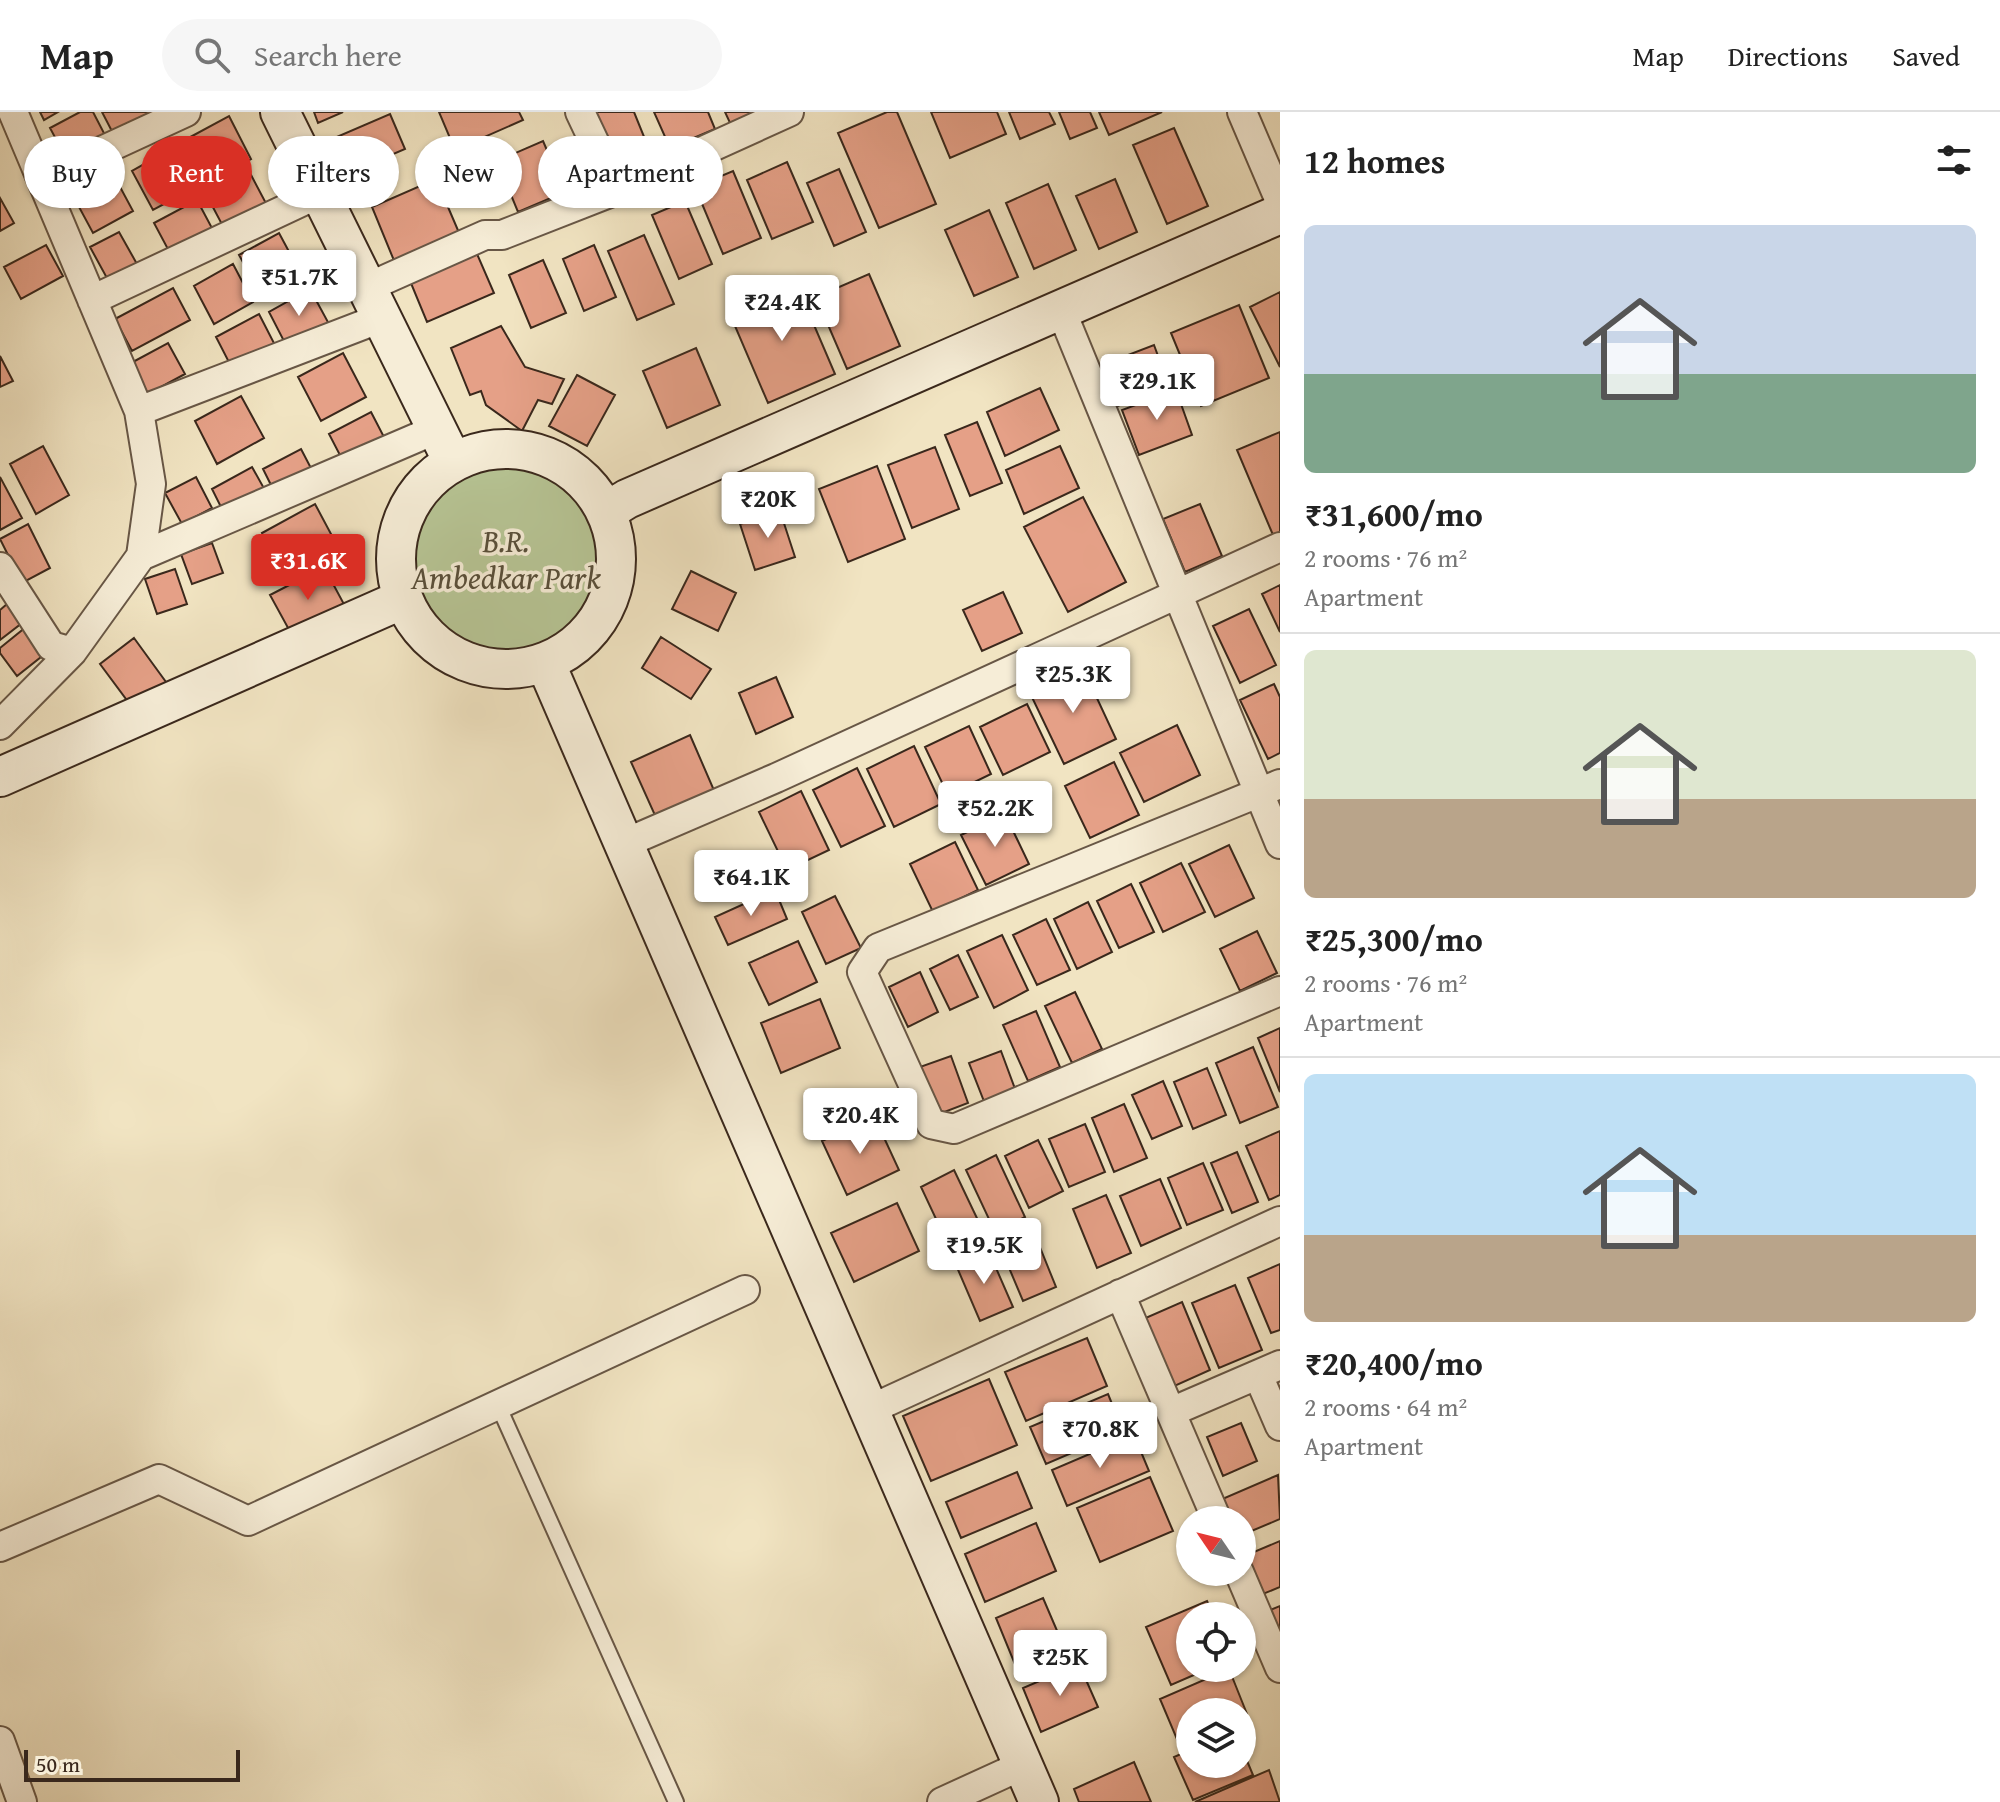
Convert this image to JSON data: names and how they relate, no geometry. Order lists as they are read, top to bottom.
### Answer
{
  "parks": ["B.R. Ambedkar Park"],
  "scale_bar": "50 m",
  "north": "top left",
  "page": {
    "header": "Map",
    "search": "Search here",
    "nav": ["Map", "Directions", "Saved"],
    "heading": "12 homes",
    "chip": [
      "Buy",
      "Rent",
      "Filters",
      "New",
      "Apartment"
    ],
    "list": [
      {
        "name": "₹31,600/mo",
        "note": "2 rooms · 76 m² · Apartment"
      },
      {
        "name": "₹25,300/mo",
        "note": "2 rooms · 76 m² · Apartment"
      },
      {
        "name": "₹20,400/mo",
        "note": "2 rooms · 64 m² · Apartment"
      }
    ],
    "price": [
      "₹51.7K",
      "₹24.4K",
      "₹29.1K",
      "₹20K",
      "₹31.6K",
      "₹25.3K",
      "₹52.2K",
      "₹64.1K",
      "₹20.4K",
      "₹19.5K",
      "₹70.8K",
      "₹25K"
    ],
    "scale": "50 m"
  }
}
